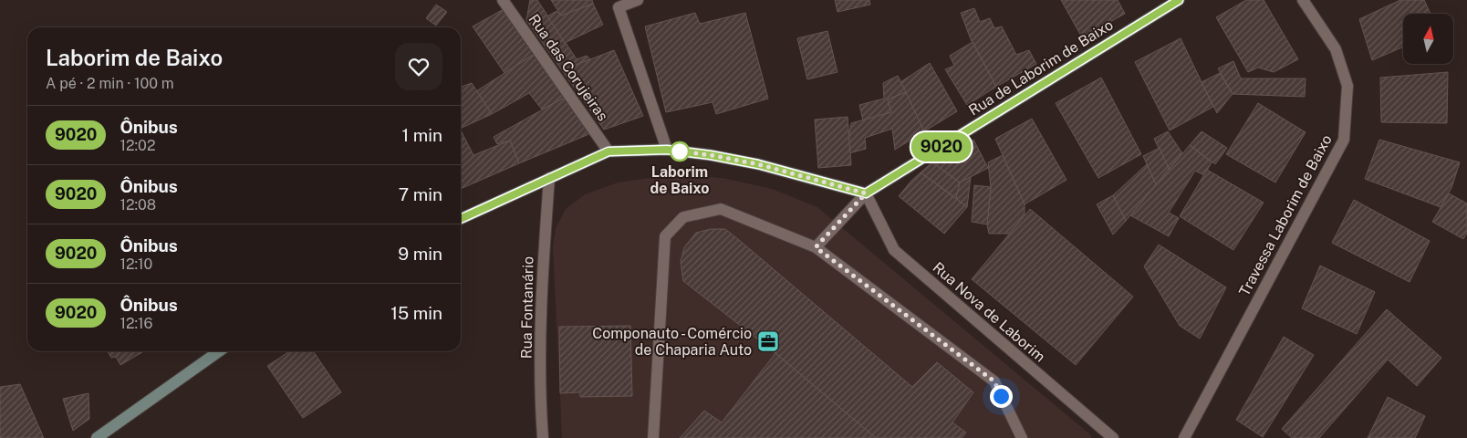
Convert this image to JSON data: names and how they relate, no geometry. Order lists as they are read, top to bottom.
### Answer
{
  "streets": {
    "main road": ["Rua de Laborim de Baixo"],
    "street": [
      "Rua das Corujeiras",
      "Travessa Laborim de Baixo",
      "Rua Fontanário",
      "Rua Nova de Laborim"
    ]
  },
  "crossings": [
    ["Rua de Laborim de Baixo", "Rua Nova de Laborim"]
  ],
  "places": {
    "other": ["Laborim de Baixo"],
    "office": ["Componauto - Comércio de Chaparia Auto"]
  },
  "lines": ["bus line 9020"],
  "north": "top",
  "page": {
    "on_map": "9020",
    "heading": ["Laborim de Baixo", "A pé · 2 min · 100 m"],
    "list": [
      {
        "mark": "9020",
        "name": "Ônibus",
        "note": "12:02",
        "value": "1 min"
      },
      {
        "mark": "9020",
        "name": "Ônibus",
        "note": "12:08",
        "value": "7 min"
      },
      {
        "mark": "9020",
        "name": "Ônibus",
        "note": "12:10",
        "value": "9 min"
      },
      {
        "mark": "9020",
        "name": "Ônibus",
        "note": "12:16",
        "value": "15 min"
      }
    ]
  }
}
